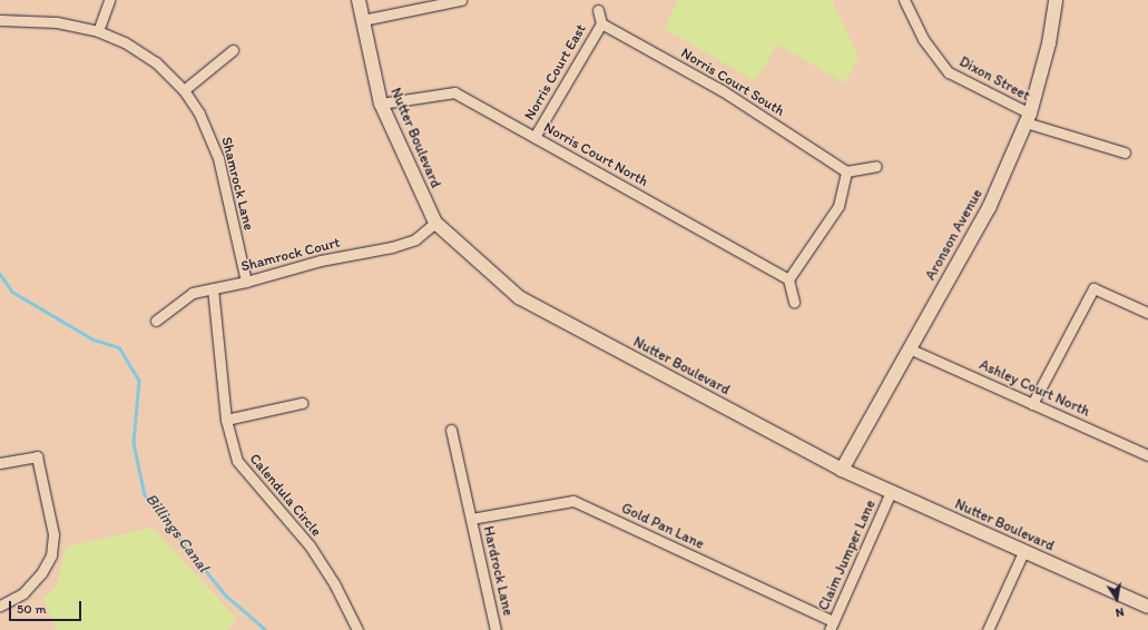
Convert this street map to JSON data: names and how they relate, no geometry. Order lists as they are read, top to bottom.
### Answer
{
  "streets": {
    "street": [
      "Norris Court East",
      "Dixon Street",
      "Norris Court South",
      "Nutter Boulevard",
      "Norris Court North",
      "Shamrock Lane",
      "Aronson Avenue",
      "Shamrock Court",
      "Ashley Court North",
      "Calendula Circle",
      "Gold Pan Lane",
      "Claim Jumper Lane",
      "Hardrock Lane"
    ]
  },
  "crossings": [
    ["Norris Court East", "Norris Court South"],
    ["Norris Court East", "Norris Court North"],
    ["Dixon Street", "Aronson Avenue"],
    ["Nutter Boulevard", "Norris Court North"],
    ["Nutter Boulevard", "Aronson Avenue"],
    ["Nutter Boulevard", "Shamrock Court"],
    ["Nutter Boulevard", "Claim Jumper Lane"],
    ["Shamrock Lane", "Shamrock Court"],
    ["Aronson Avenue", "Ashley Court North"],
    ["Shamrock Court", "Calendula Circle"],
    ["Gold Pan Lane", "Claim Jumper Lane"],
    ["Gold Pan Lane", "Hardrock Lane"]
  ],
  "water": ["Billings Canal"],
  "scale_bar": "50 m",
  "north": "bottom"
}
